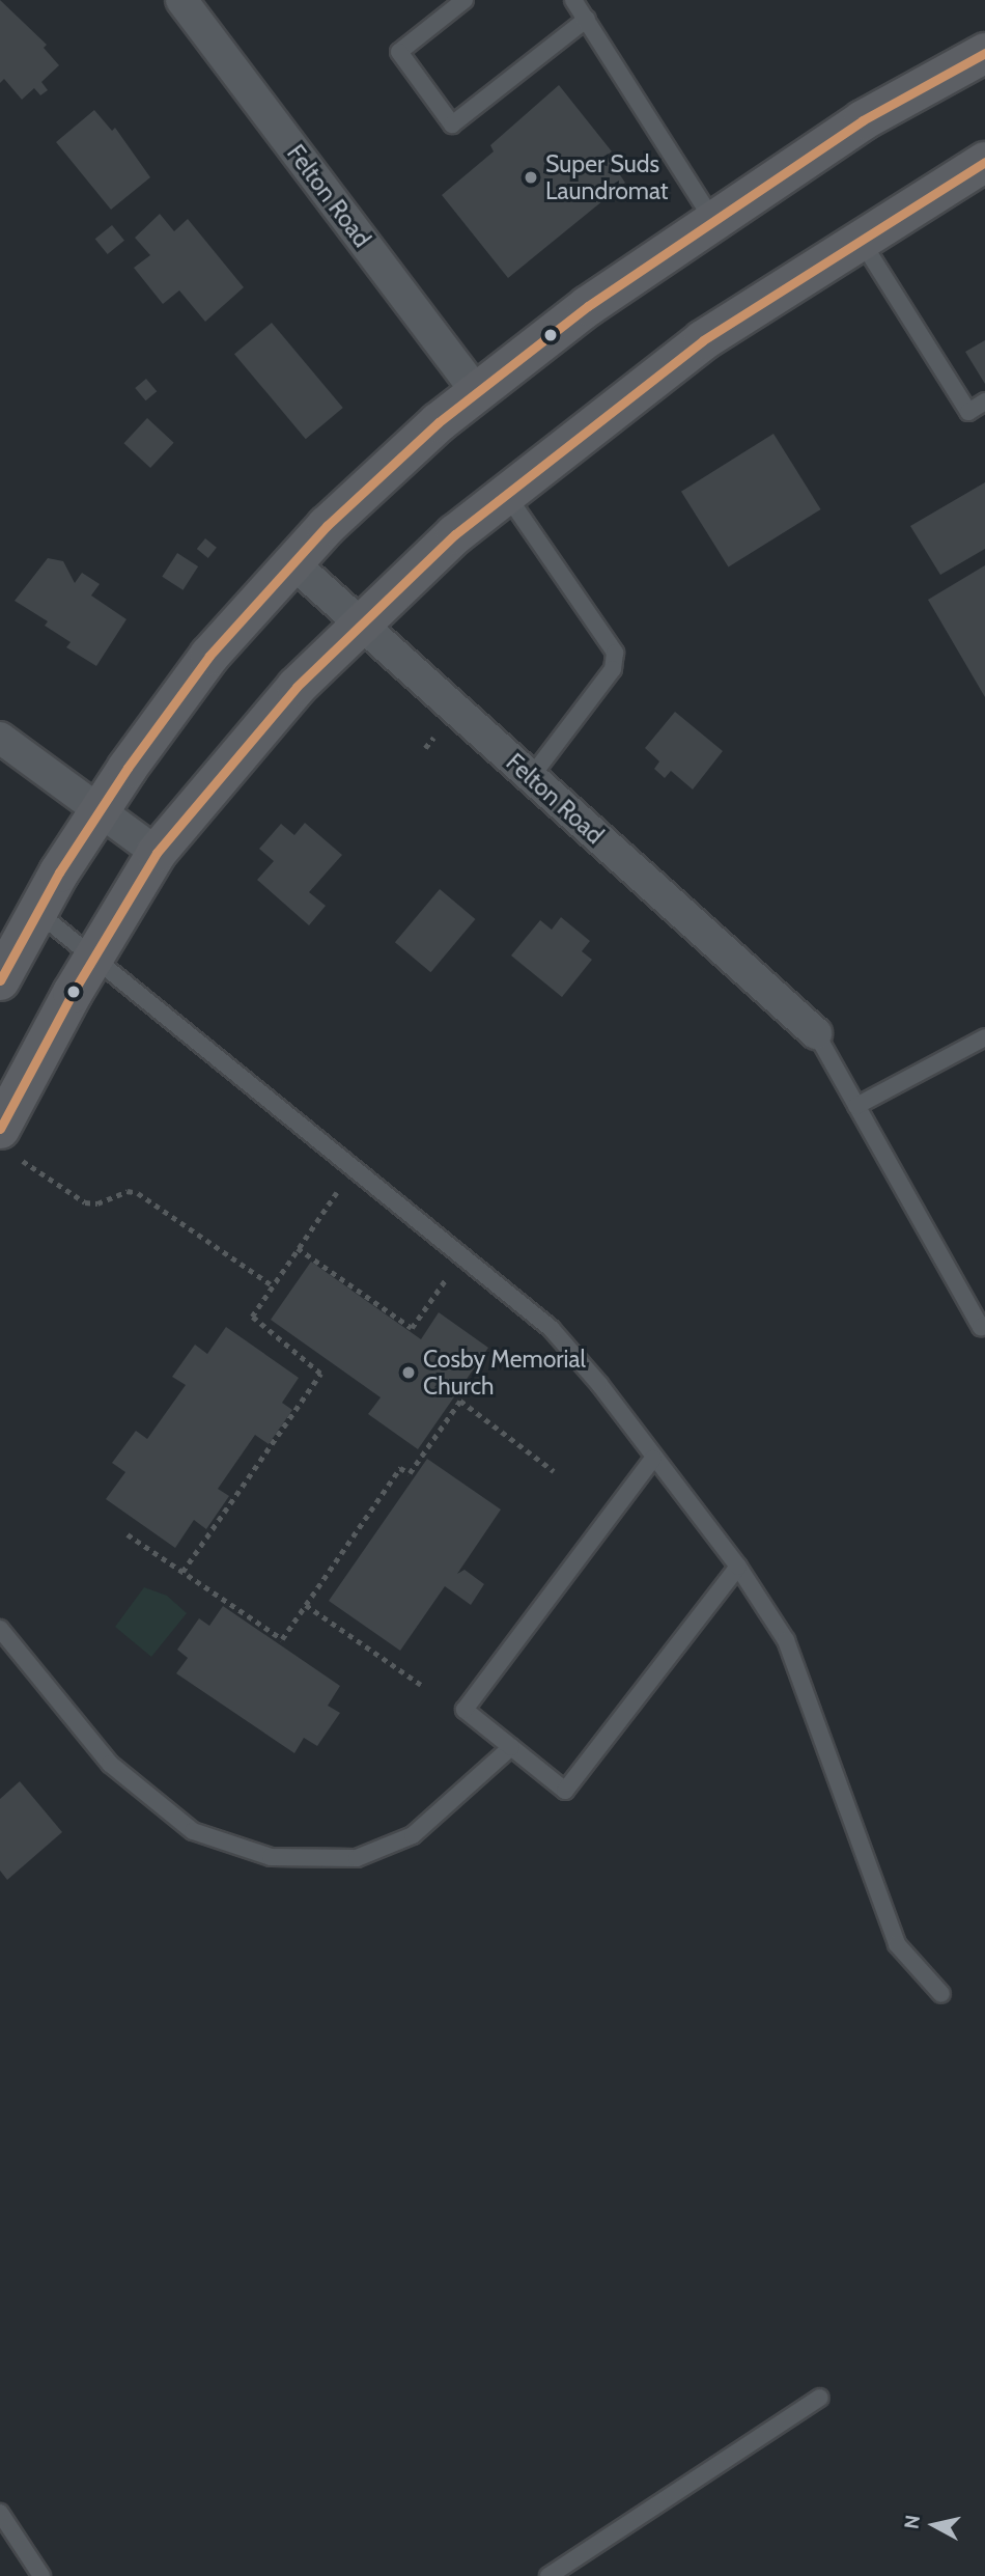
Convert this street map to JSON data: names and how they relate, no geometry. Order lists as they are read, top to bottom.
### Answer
{
  "streets": {
    "street": ["Felton Road"]
  },
  "places": ["Super Suds Laundromat", "Cosby Memorial Church"],
  "north": "left"
}
